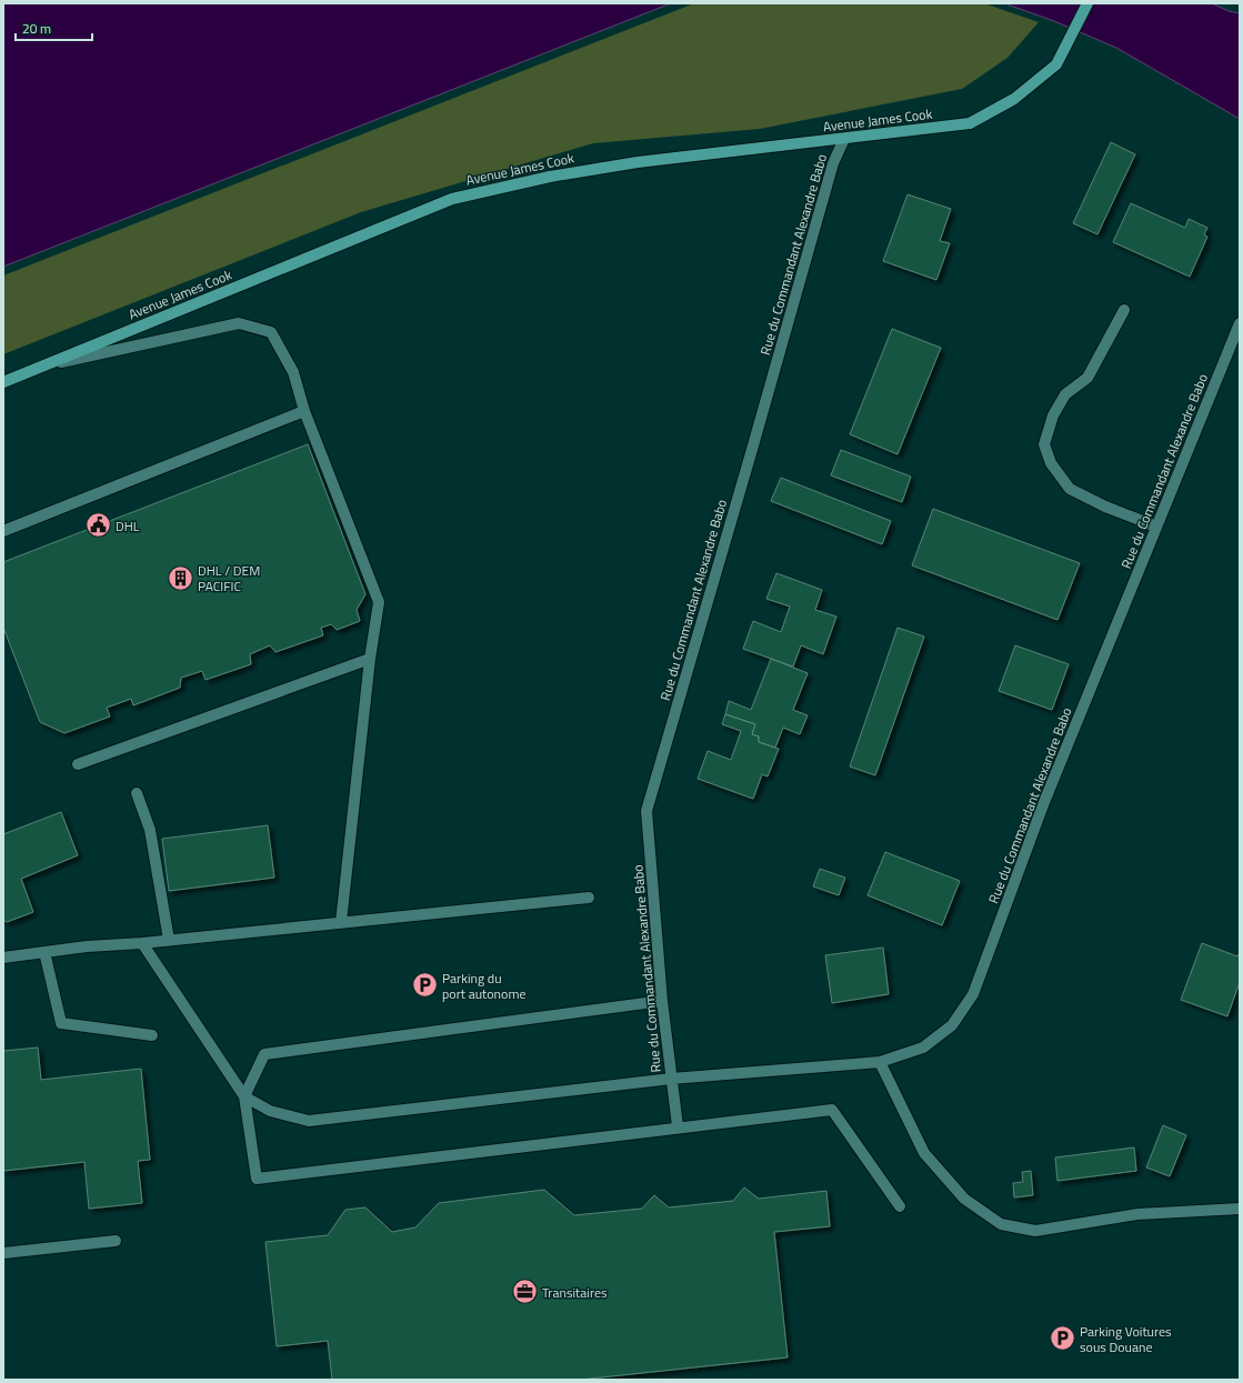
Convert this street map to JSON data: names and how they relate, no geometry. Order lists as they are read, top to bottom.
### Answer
{
  "streets": {
    "main road": ["Avenue James Cook"],
    "street": ["Rue du Commandant Alexandre Babo"]
  },
  "crossings": [
    ["Avenue James Cook", "Rue du Commandant Alexandre Babo"]
  ],
  "places": {
    "public building": ["DHL"],
    "building": ["DHL / DEM PACIFIC"],
    "parking": ["Parking du port autonome", "Parking Voitures sous Douane"],
    "office": ["Transitaires"]
  },
  "scale_bar": "20 m"
}
